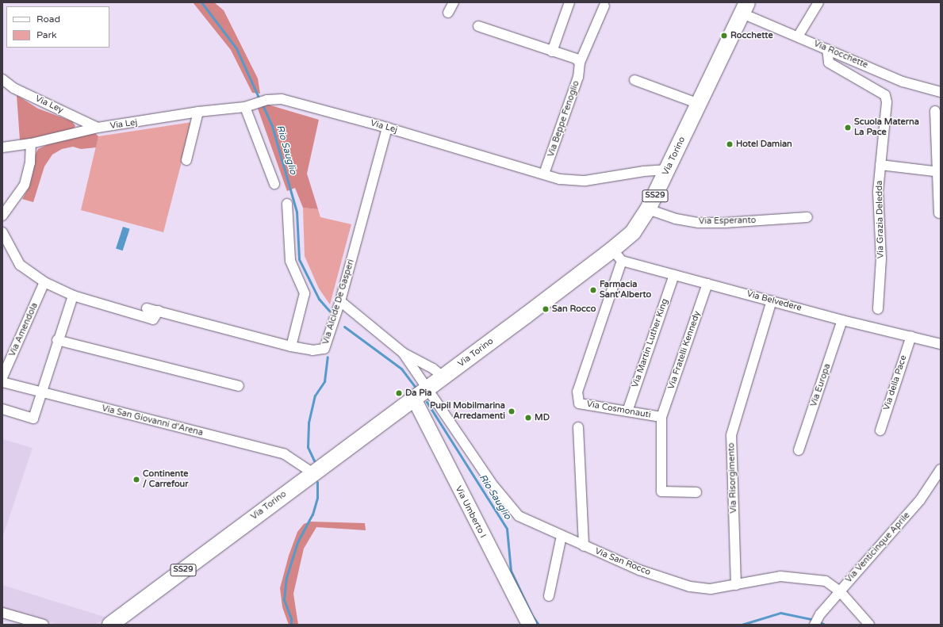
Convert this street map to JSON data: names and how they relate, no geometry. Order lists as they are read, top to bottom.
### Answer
{
  "streets": {
    "main road": ["Via Torino", "SS29"],
    "street": [
      "Via Rocchette",
      "Via Ley",
      "Via Beppe Fenoglio",
      "Via Lej",
      "Via Grazia Deledda",
      "Via Esperanto",
      "Via Belvedere",
      "Via Alcide De Gasperi",
      "Via Amendola",
      "Via Martin Luther King",
      "Via Fratelli Kennedy",
      "Via della Pace",
      "Via Europa",
      "Via Cosmonauti",
      "Via San Giovanni d'Arena",
      "Via Risorgimento",
      "Via Umberto I",
      "Via Venticinque Aprile",
      "Via San Rocco"
    ]
  },
  "crossings": [
    ["Via Rocchette", "Via Torino"],
    ["Via Rocchette", "Via Grazia Deledda"],
    ["Via Ley", "Via Lej"],
    ["Via Beppe Fenoglio", "Via Lej"],
    ["Via Lej", "Via Torino"],
    ["Via Lej", "Via Alcide De Gasperi"],
    ["Via Torino", "Via Esperanto"],
    ["Via Torino", "Via Belvedere"],
    ["Via Torino", "Via Cosmonauti"],
    ["Via Torino", "Via San Giovanni d'Arena"],
    ["Via Torino", "Via Umberto I"],
    ["Via Torino", "Via San Rocco"],
    ["Via Belvedere", "Via Martin Luther King"],
    ["Via Belvedere", "Via Fratelli Kennedy"],
    ["Via Belvedere", "Via della Pace"],
    ["Via Belvedere", "Via Europa"],
    ["Via Belvedere", "Via Cosmonauti"],
    ["Via Belvedere", "Via Risorgimento"],
    ["Via Martin Luther King", "Via Cosmonauti"],
    ["Via Fratelli Kennedy", "Via Cosmonauti"],
    ["Via Risorgimento", "Via San Rocco"],
    ["Via Venticinque Aprile", "Via San Rocco"]
  ],
  "water": ["Rio Sauglio"],
  "places": [
    "Rocchette",
    "Scuola Materna La Pace",
    "Hotel Damian",
    "Farmacia Sant'Alberto",
    "San Rocco",
    "Da Pia",
    "Pupil Mobilmarina Arredamenti",
    "MD",
    "Continente / Carrefour"
  ],
  "legend": ["Road", "Park"]
}
